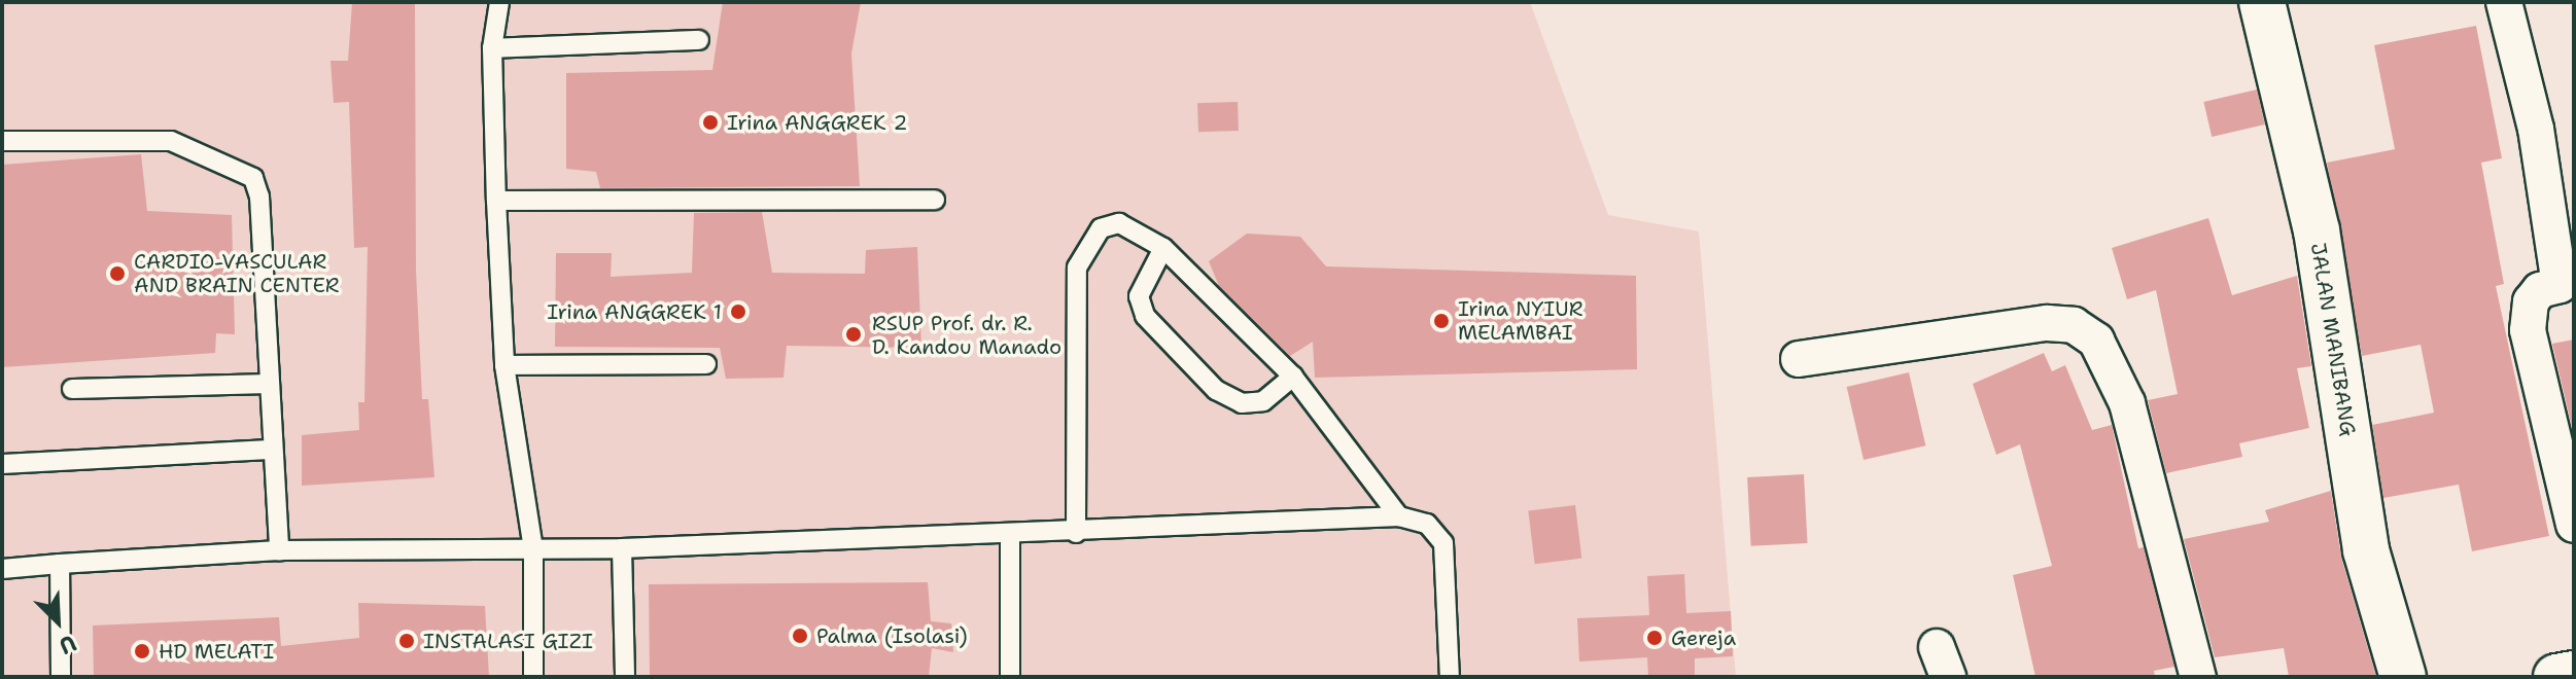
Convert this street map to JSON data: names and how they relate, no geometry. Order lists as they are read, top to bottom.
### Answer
{
  "streets": {
    "street": ["JALAN MANIBANG"]
  },
  "places": [
    "Irina ANGGREK 2",
    "CARDIO-VASCULAR AND BRAIN CENTER",
    "Irina ANGGREK 1",
    "Irina NYIUR MELAMBAI",
    "RSUP Prof. dr. R. D. Kandou Manado",
    "Palma (Isolasi)",
    "Gereja",
    "INSTALASI GIZI",
    "HD MELATI"
  ],
  "north": "bottom right"
}
